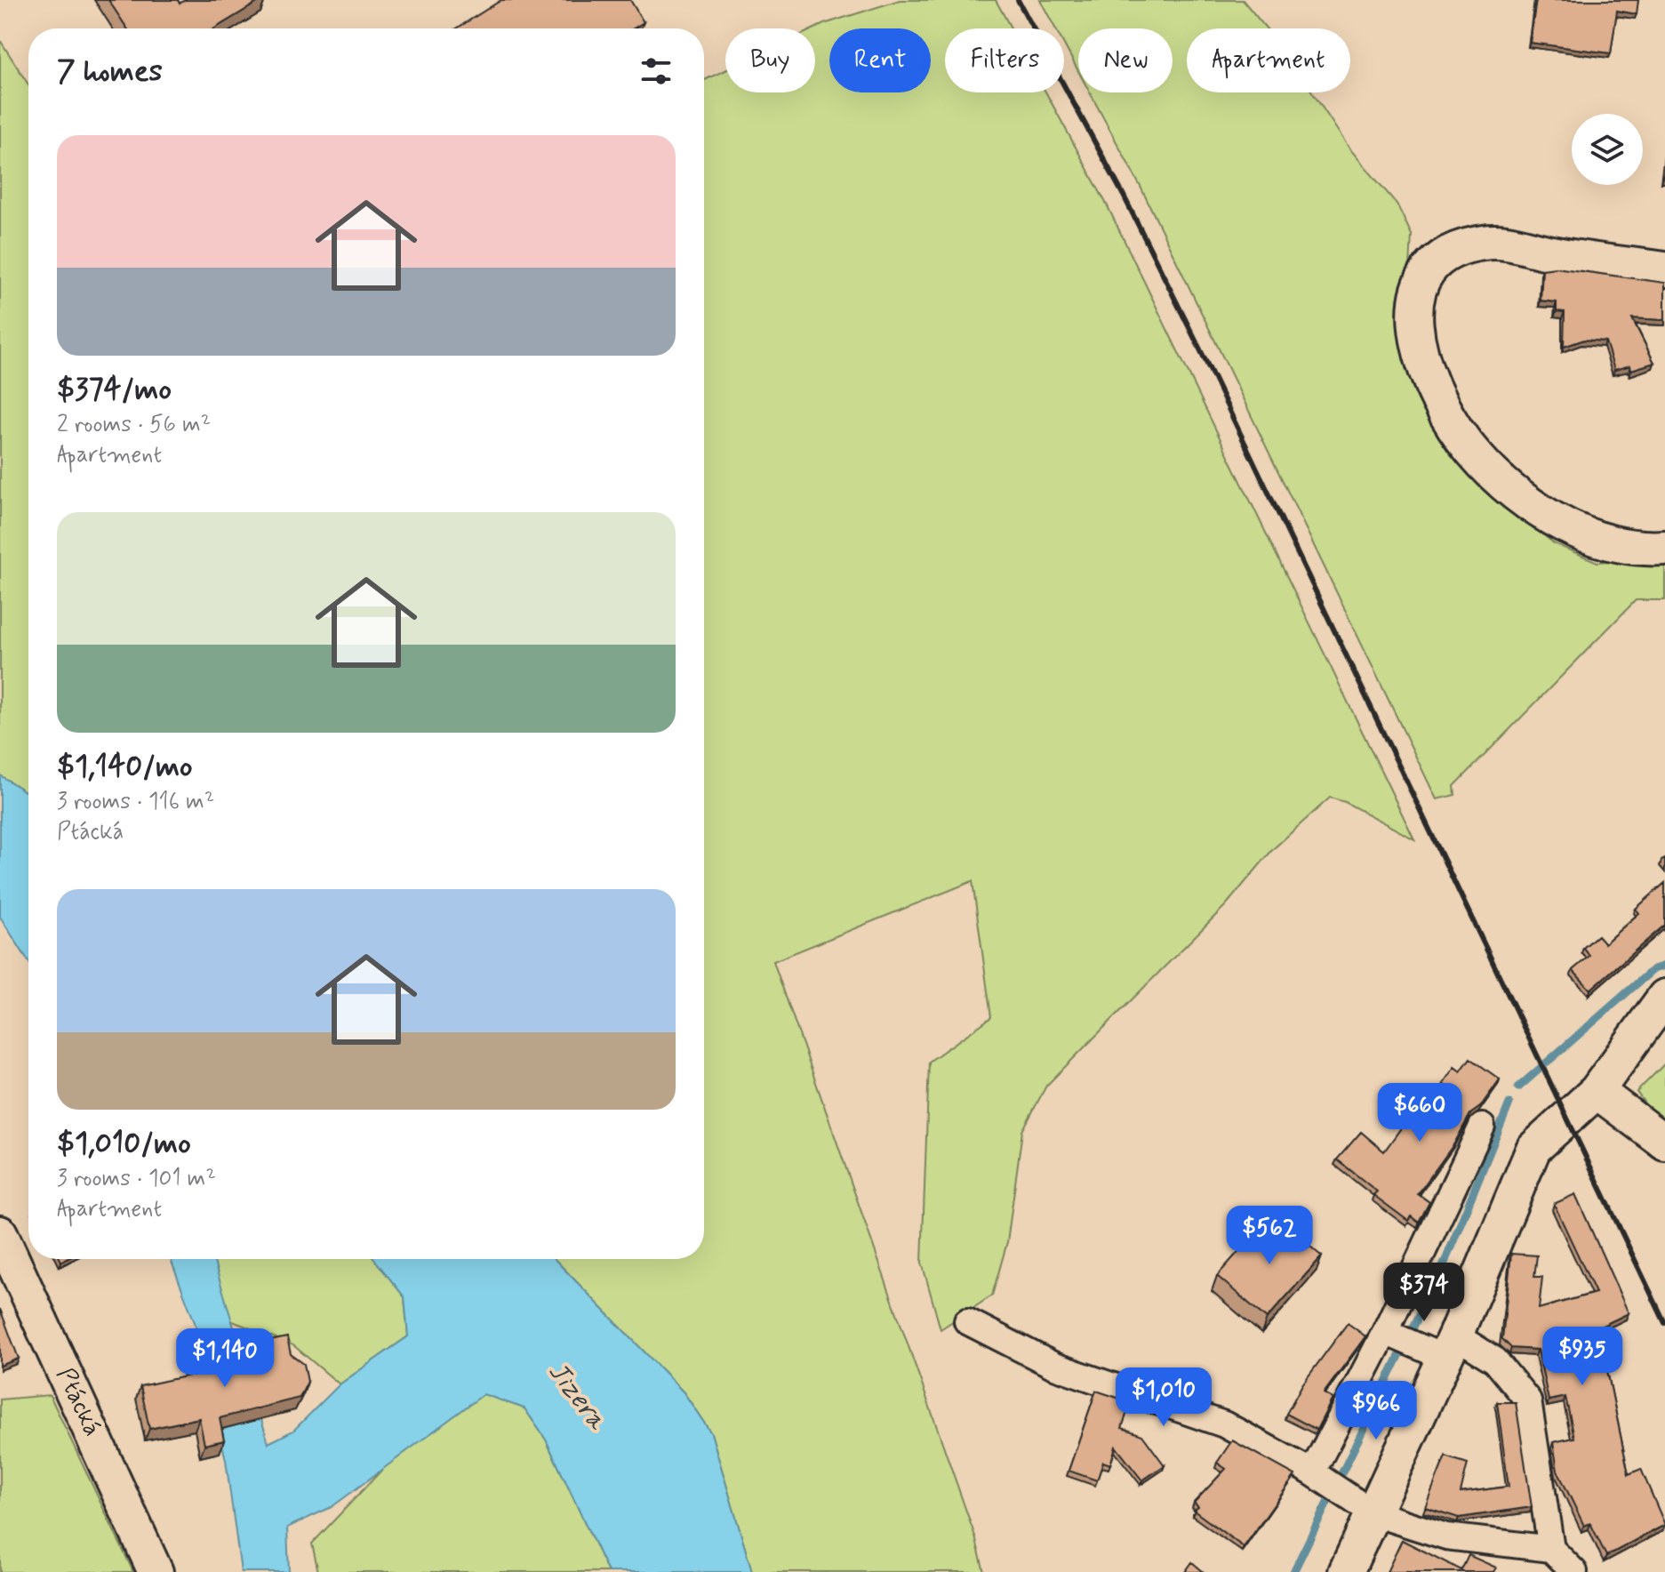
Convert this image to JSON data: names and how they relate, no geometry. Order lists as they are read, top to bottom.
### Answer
{
  "streets": {
    "main road": ["Ptácká"]
  },
  "water": ["Jizera"],
  "page": {
    "chip": [
      "Buy",
      "Rent",
      "Filters",
      "New",
      "Apartment"
    ],
    "heading": "7 homes",
    "list": [
      {
        "name": "$374/mo",
        "note": "2 rooms · 56 m² · Apartment"
      },
      {
        "name": "$1,140/mo",
        "note": "3 rooms · 116 m² · Ptácká"
      },
      {
        "name": "$1,010/mo",
        "note": "3 rooms · 101 m² · Apartment"
      }
    ],
    "price": [
      "$660",
      "$562",
      "$374",
      "$935",
      "$1,140",
      "$1,010",
      "$966"
    ]
  }
}
